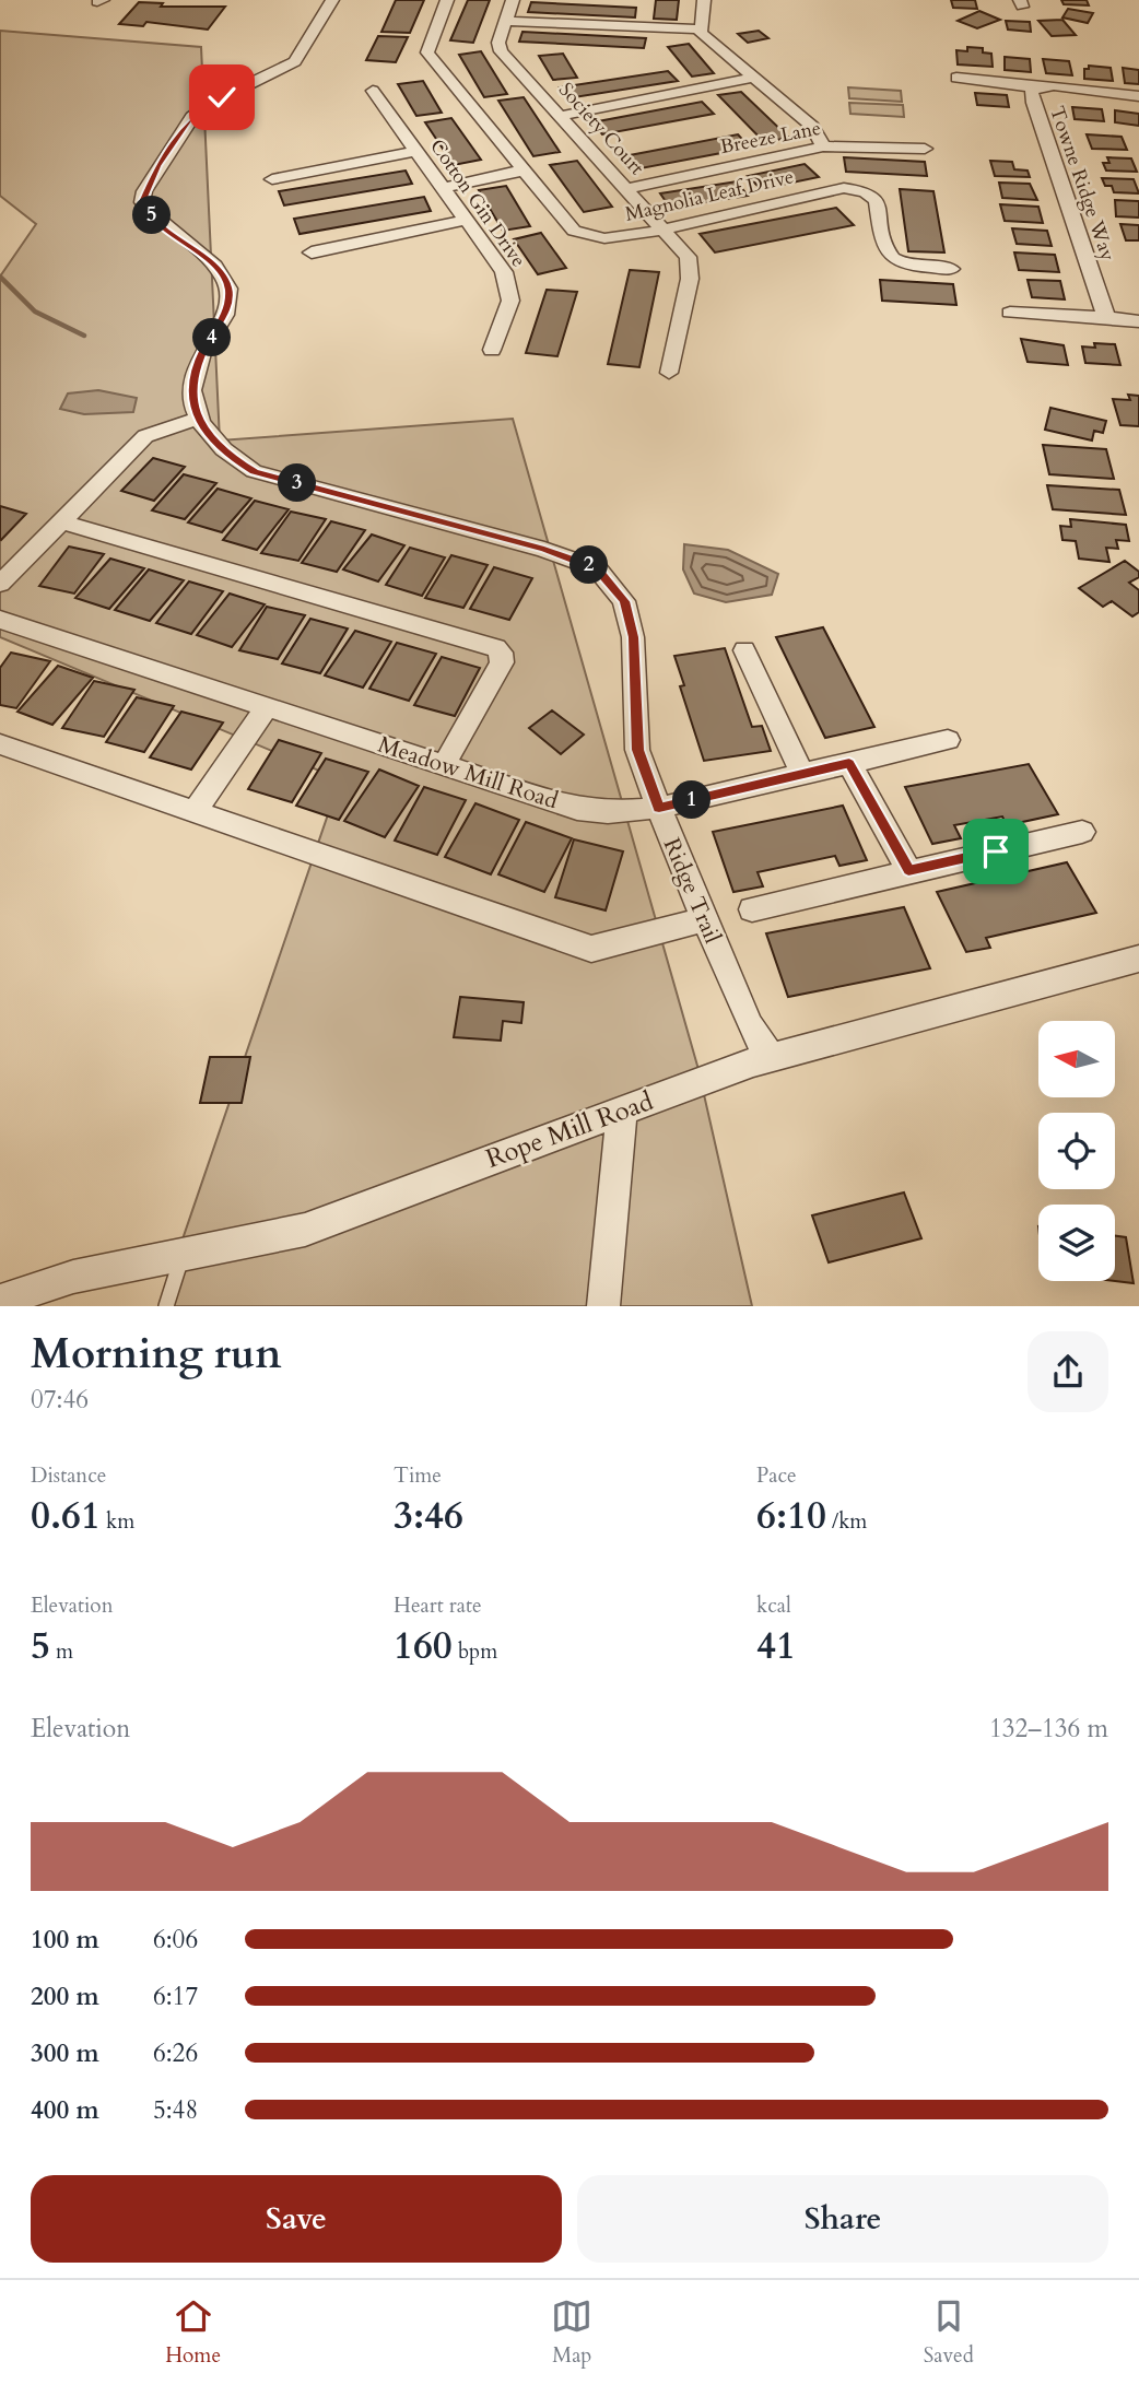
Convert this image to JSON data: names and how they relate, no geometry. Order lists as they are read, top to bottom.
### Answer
{
  "streets": {
    "street": [
      "Society Court",
      "Breeze Lane",
      "Towne Ridge Way",
      "Magnolia Leaf Drive",
      "Cotton Gin Drive",
      "Meadow Mill Road",
      "Ridge Trail",
      "Rope Mill Road"
    ]
  },
  "crossings": [
    ["Society Court", "Breeze Lane"],
    ["Society Court", "Magnolia Leaf Drive"],
    ["Meadow Mill Road", "Ridge Trail"],
    ["Ridge Trail", "Rope Mill Road"]
  ],
  "north": "left",
  "page": {
    "pins": [
      "5",
      "4",
      "3",
      "2",
      "1"
    ],
    "heading": ["Morning run", "07:46"],
    "stats": [
      ["Distance", "0.61 km"],
      ["Time", "3:46"],
      ["Pace", "6:10 /km"],
      ["Elevation", "5 m"],
      ["Heart rate", "160 bpm"],
      ["kcal", "41"]
    ],
    "chart": ["Elevation", "132–136 m"],
    "list": [
      {
        "name": "100 m",
        "note": "6:06"
      },
      {
        "name": "200 m",
        "note": "6:17"
      },
      {
        "name": "300 m",
        "note": "6:26"
      },
      {
        "name": "400 m",
        "note": "5:48"
      }
    ],
    "buttons": ["Save", "Share"],
    "tabs": ["Home", "Map", "Saved"]
  }
}
